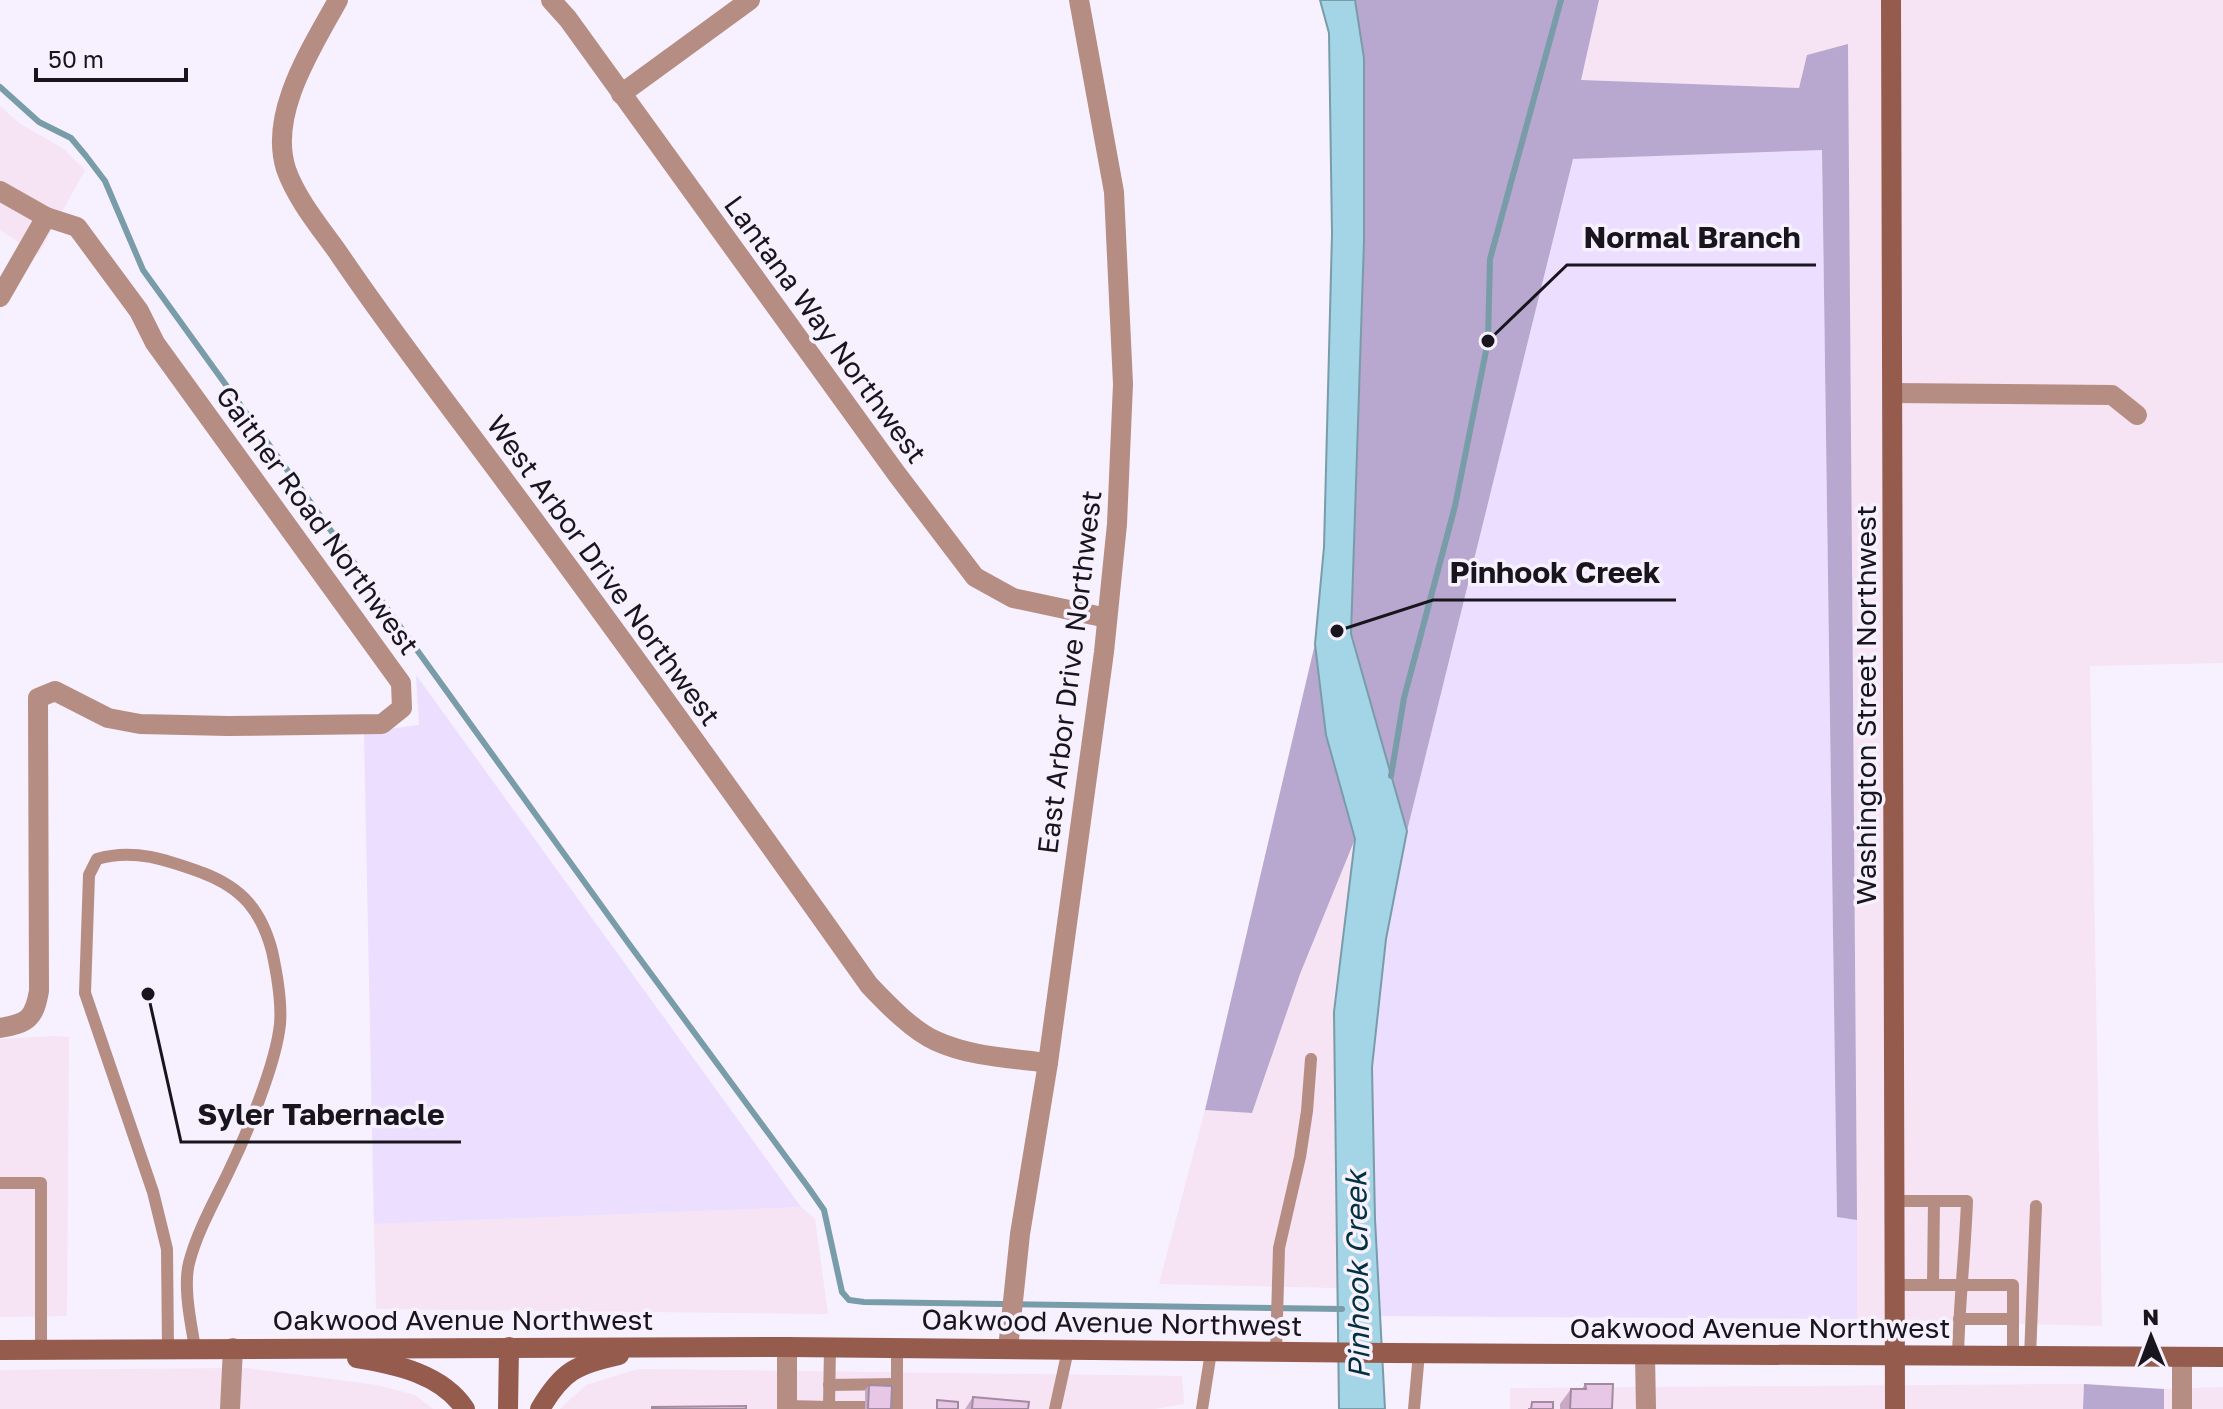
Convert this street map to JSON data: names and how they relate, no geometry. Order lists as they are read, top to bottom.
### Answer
{
  "streets": {
    "street": [
      "Lantana Way Northwest",
      "Gaither Road Northwest",
      "West Arbor Drive Northwest",
      "East Arbor Drive Northwest",
      "Washington Street Northwest",
      "Oakwood Avenue Northwest"
    ]
  },
  "crossings": [
    ["Lantana Way Northwest", "East Arbor Drive Northwest"],
    ["West Arbor Drive Northwest", "East Arbor Drive Northwest"],
    ["East Arbor Drive Northwest", "Oakwood Avenue Northwest"],
    ["Washington Street Northwest", "Oakwood Avenue Northwest"]
  ],
  "water": ["Pinhook Creek"],
  "places": ["Normal Branch", "Pinhook Creek", "Syler Tabernacle"],
  "scale_bar": "50 m",
  "north": "top"
}
